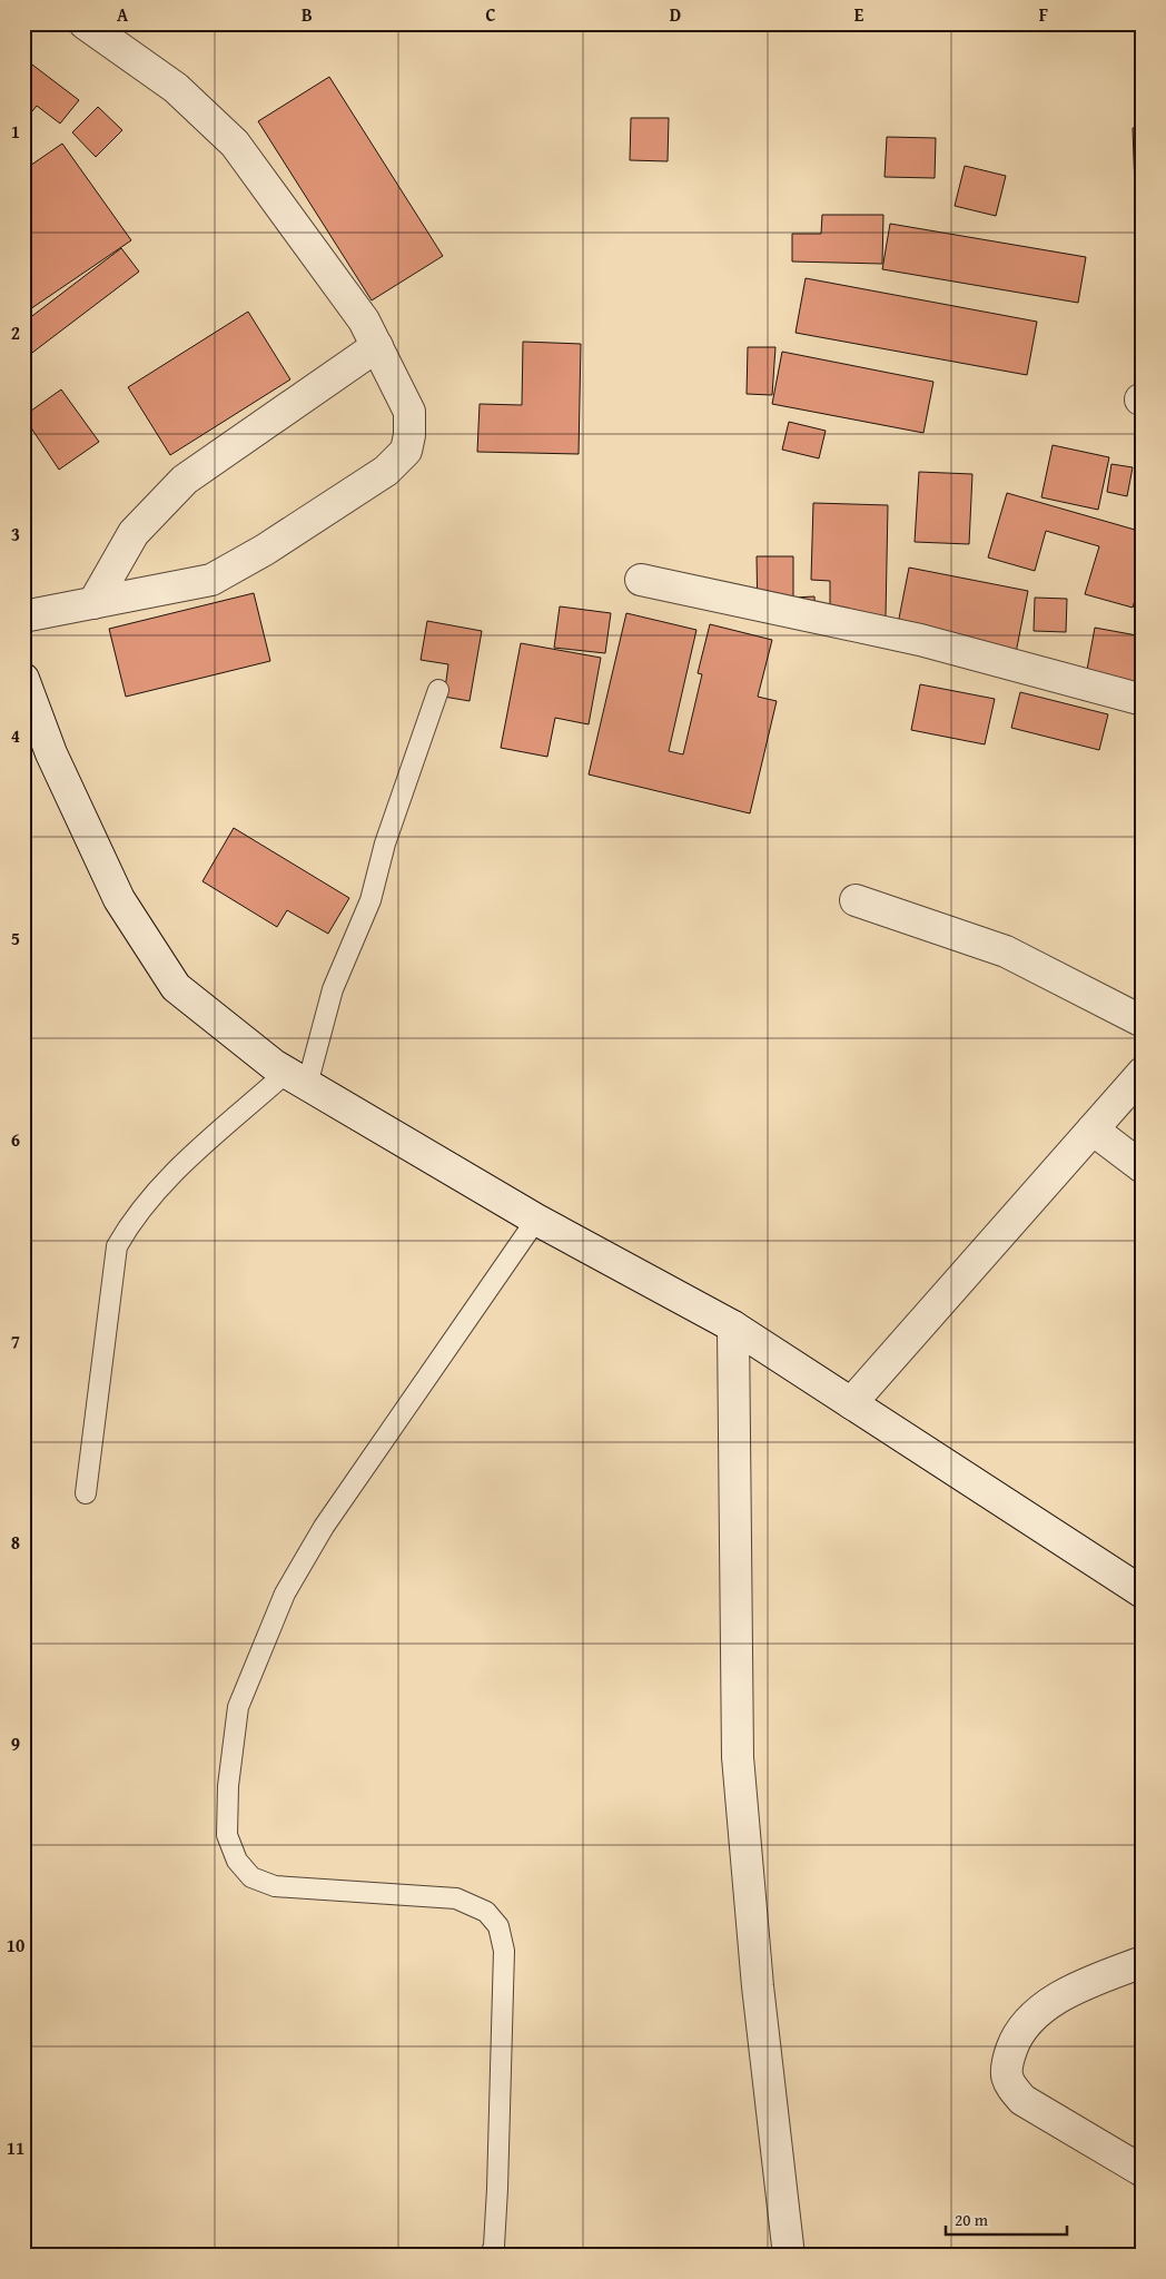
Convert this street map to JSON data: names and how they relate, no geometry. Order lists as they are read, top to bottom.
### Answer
{
  "scale_bar": "20 m",
  "grid": {
    "columns": [
      "A",
      "B",
      "C",
      "D",
      "E",
      "F"
    ],
    "rows": [
      "1",
      "2",
      "3",
      "4",
      "5",
      "6",
      "7",
      "8",
      "9",
      "10",
      "11"
    ]
  }
}
